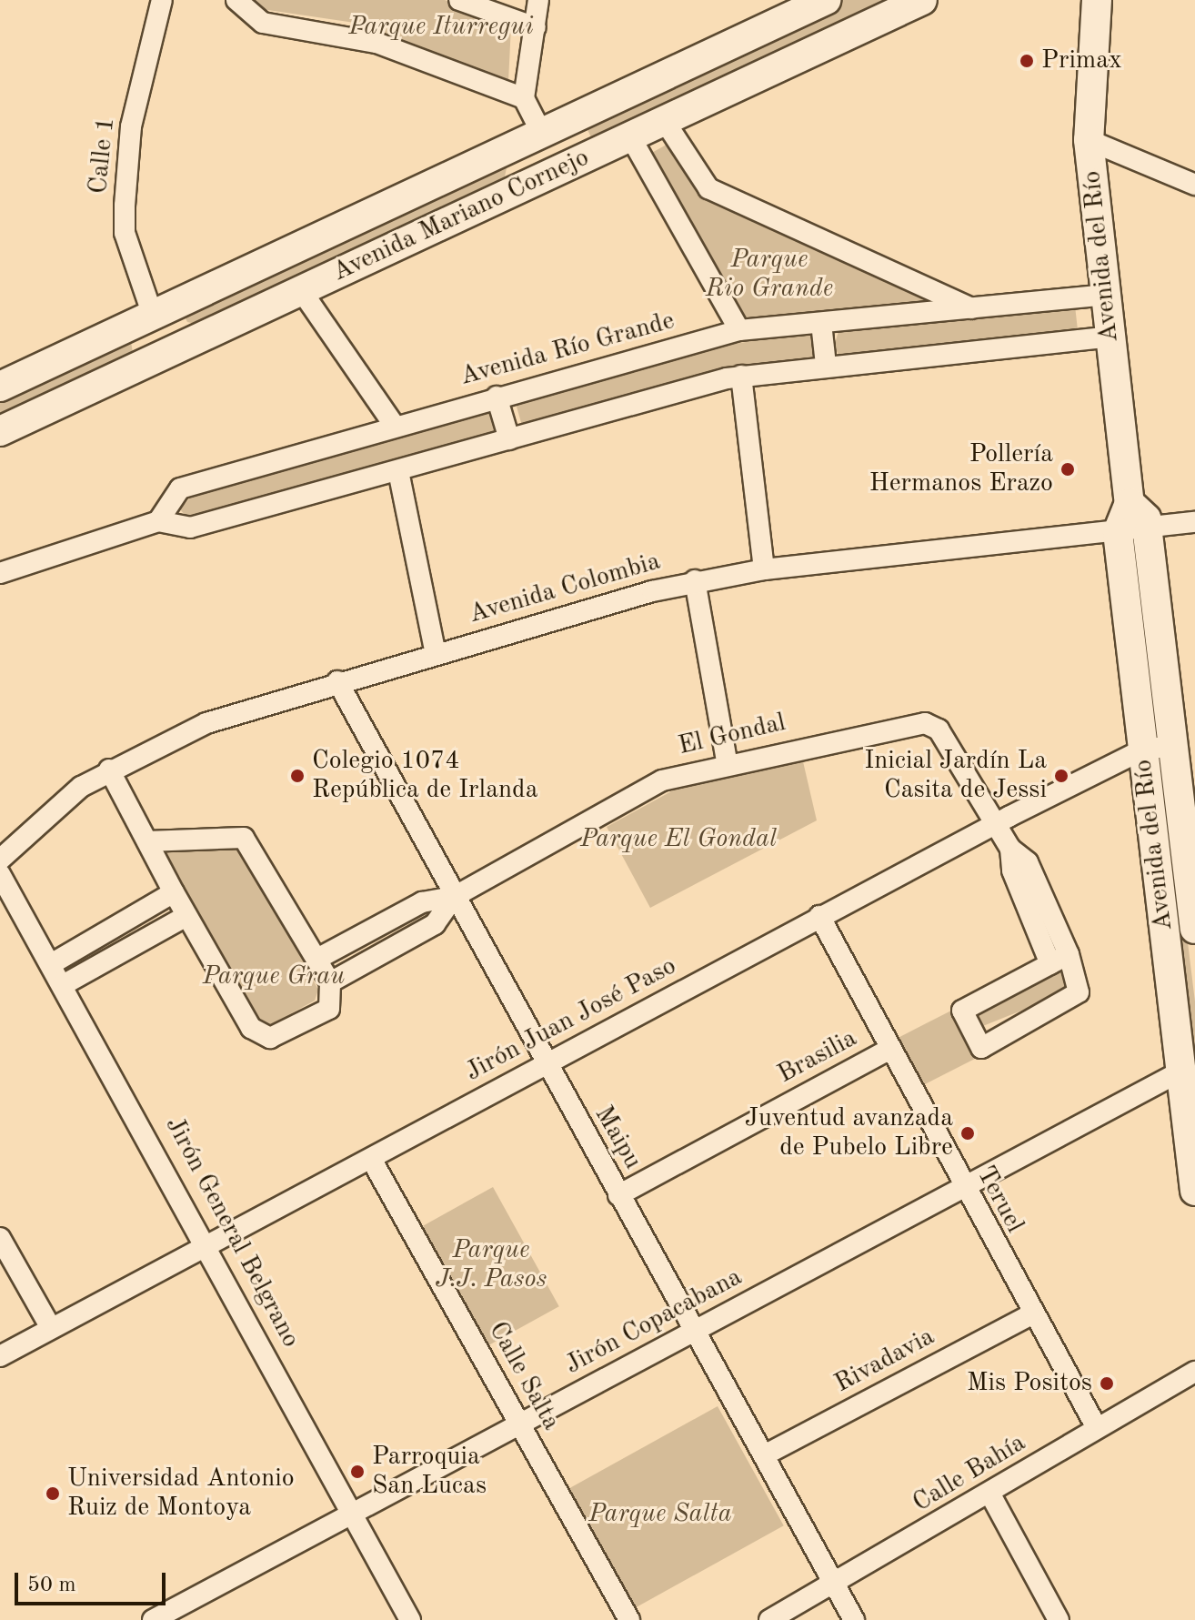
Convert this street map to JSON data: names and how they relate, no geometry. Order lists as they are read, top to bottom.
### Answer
{
  "streets": {
    "main road": ["Avenida Mariano Cornejo", "Avenida del Río"],
    "street": [
      "Calle 1",
      "Avenida Río Grande",
      "Avenida Colombia",
      "El Gondal",
      "Jirón Juan José Paso",
      "Brasilia",
      "Maipu",
      "Teruel",
      "Jirón General Belgrano",
      "Jirón Copacabana",
      "Rivadavia",
      "Calle Salta",
      "Calle Bahía"
    ]
  },
  "crossings": [
    ["Calle 1", "Avenida Mariano Cornejo"],
    ["Avenida del Río", "Avenida Río Grande"],
    ["Avenida del Río", "Avenida Colombia"],
    ["Avenida del Río", "Jirón Juan José Paso"],
    ["Avenida del Río", "Jirón Copacabana"],
    ["Avenida Colombia", "Maipu"],
    ["El Gondal", "Jirón Juan José Paso"],
    ["El Gondal", "Maipu"],
    ["Jirón Juan José Paso", "Maipu"],
    ["Jirón Juan José Paso", "Teruel"],
    ["Jirón Juan José Paso", "Jirón General Belgrano"],
    ["Jirón Juan José Paso", "Calle Salta"],
    ["Brasilia", "Maipu"],
    ["Brasilia", "Teruel"],
    ["Maipu", "Jirón Copacabana"],
    ["Maipu", "Rivadavia"],
    ["Maipu", "Calle Bahía"],
    ["Teruel", "Jirón Copacabana"],
    ["Teruel", "Rivadavia"],
    ["Teruel", "Calle Bahía"],
    ["Jirón General Belgrano", "Jirón Copacabana"],
    ["Jirón Copacabana", "Calle Salta"]
  ],
  "parks": [
    "Parque Iturregui",
    "Parque Rio Grande",
    "Parque El Gondal",
    "Parque Grau",
    "Parque J.J. Pasos",
    "Parque Salta"
  ],
  "places": [
    "Primax",
    "Pollería Hermanos Erazo",
    "Colegio 1074 República de Irlanda",
    "Inicial Jardín La Casita de Jessi",
    "Juventud avanzada de Pubelo Libre",
    "Mis Positos",
    "Parroquia San Lucas",
    "Universidad Antonio Ruiz de Montoya"
  ],
  "scale_bar": "50 m"
}
